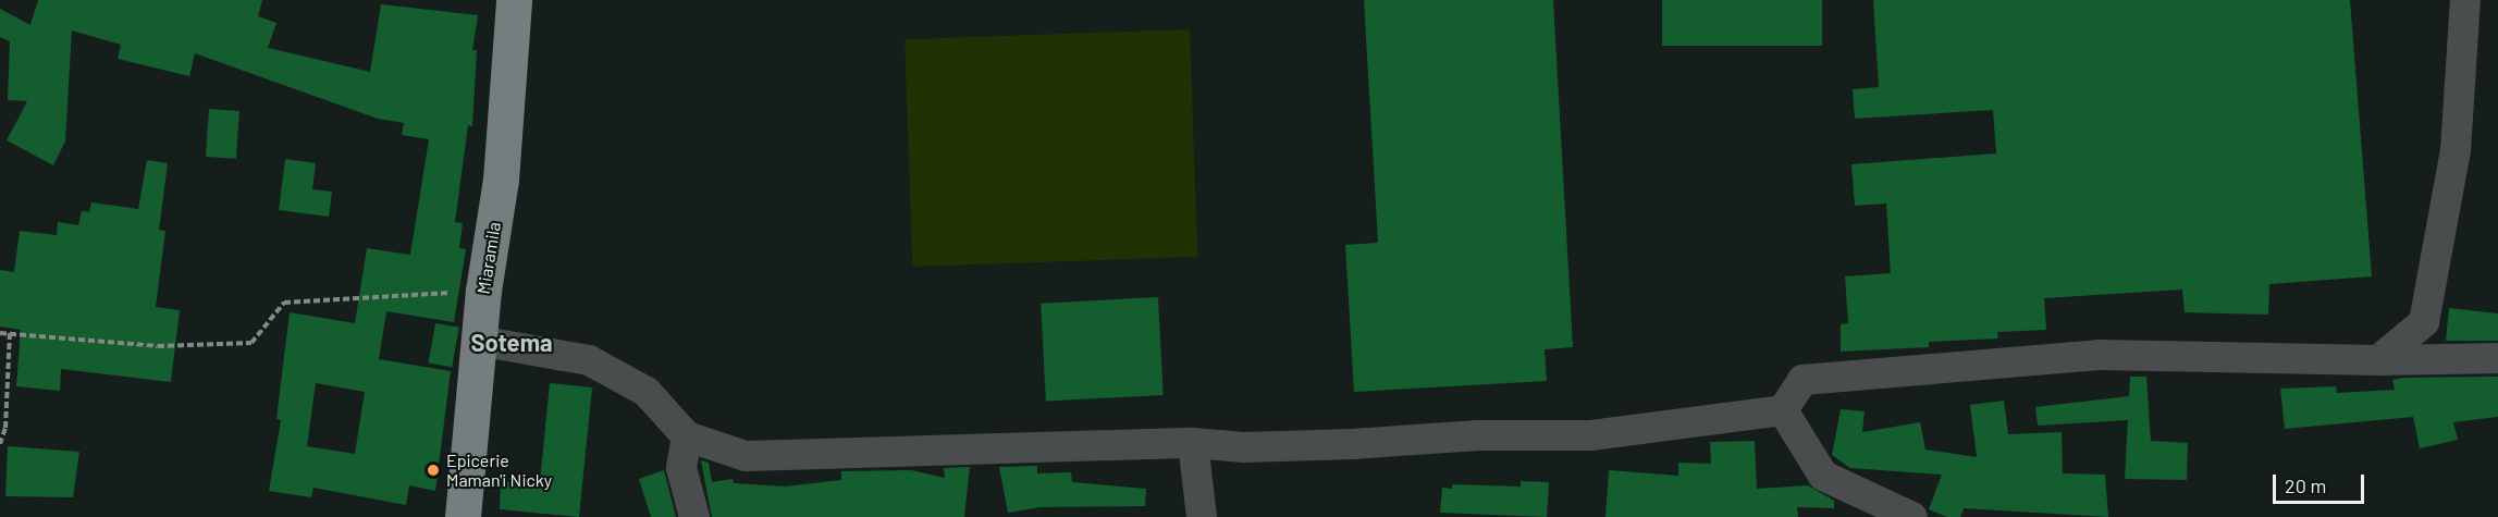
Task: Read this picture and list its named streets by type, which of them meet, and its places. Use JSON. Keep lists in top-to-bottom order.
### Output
{
  "streets": {
    "main road": ["Miaramila"]
  },
  "districts": ["Sotema"],
  "places": ["Epicerie Maman'i Nicky"],
  "scale_bar": "20 m"
}
